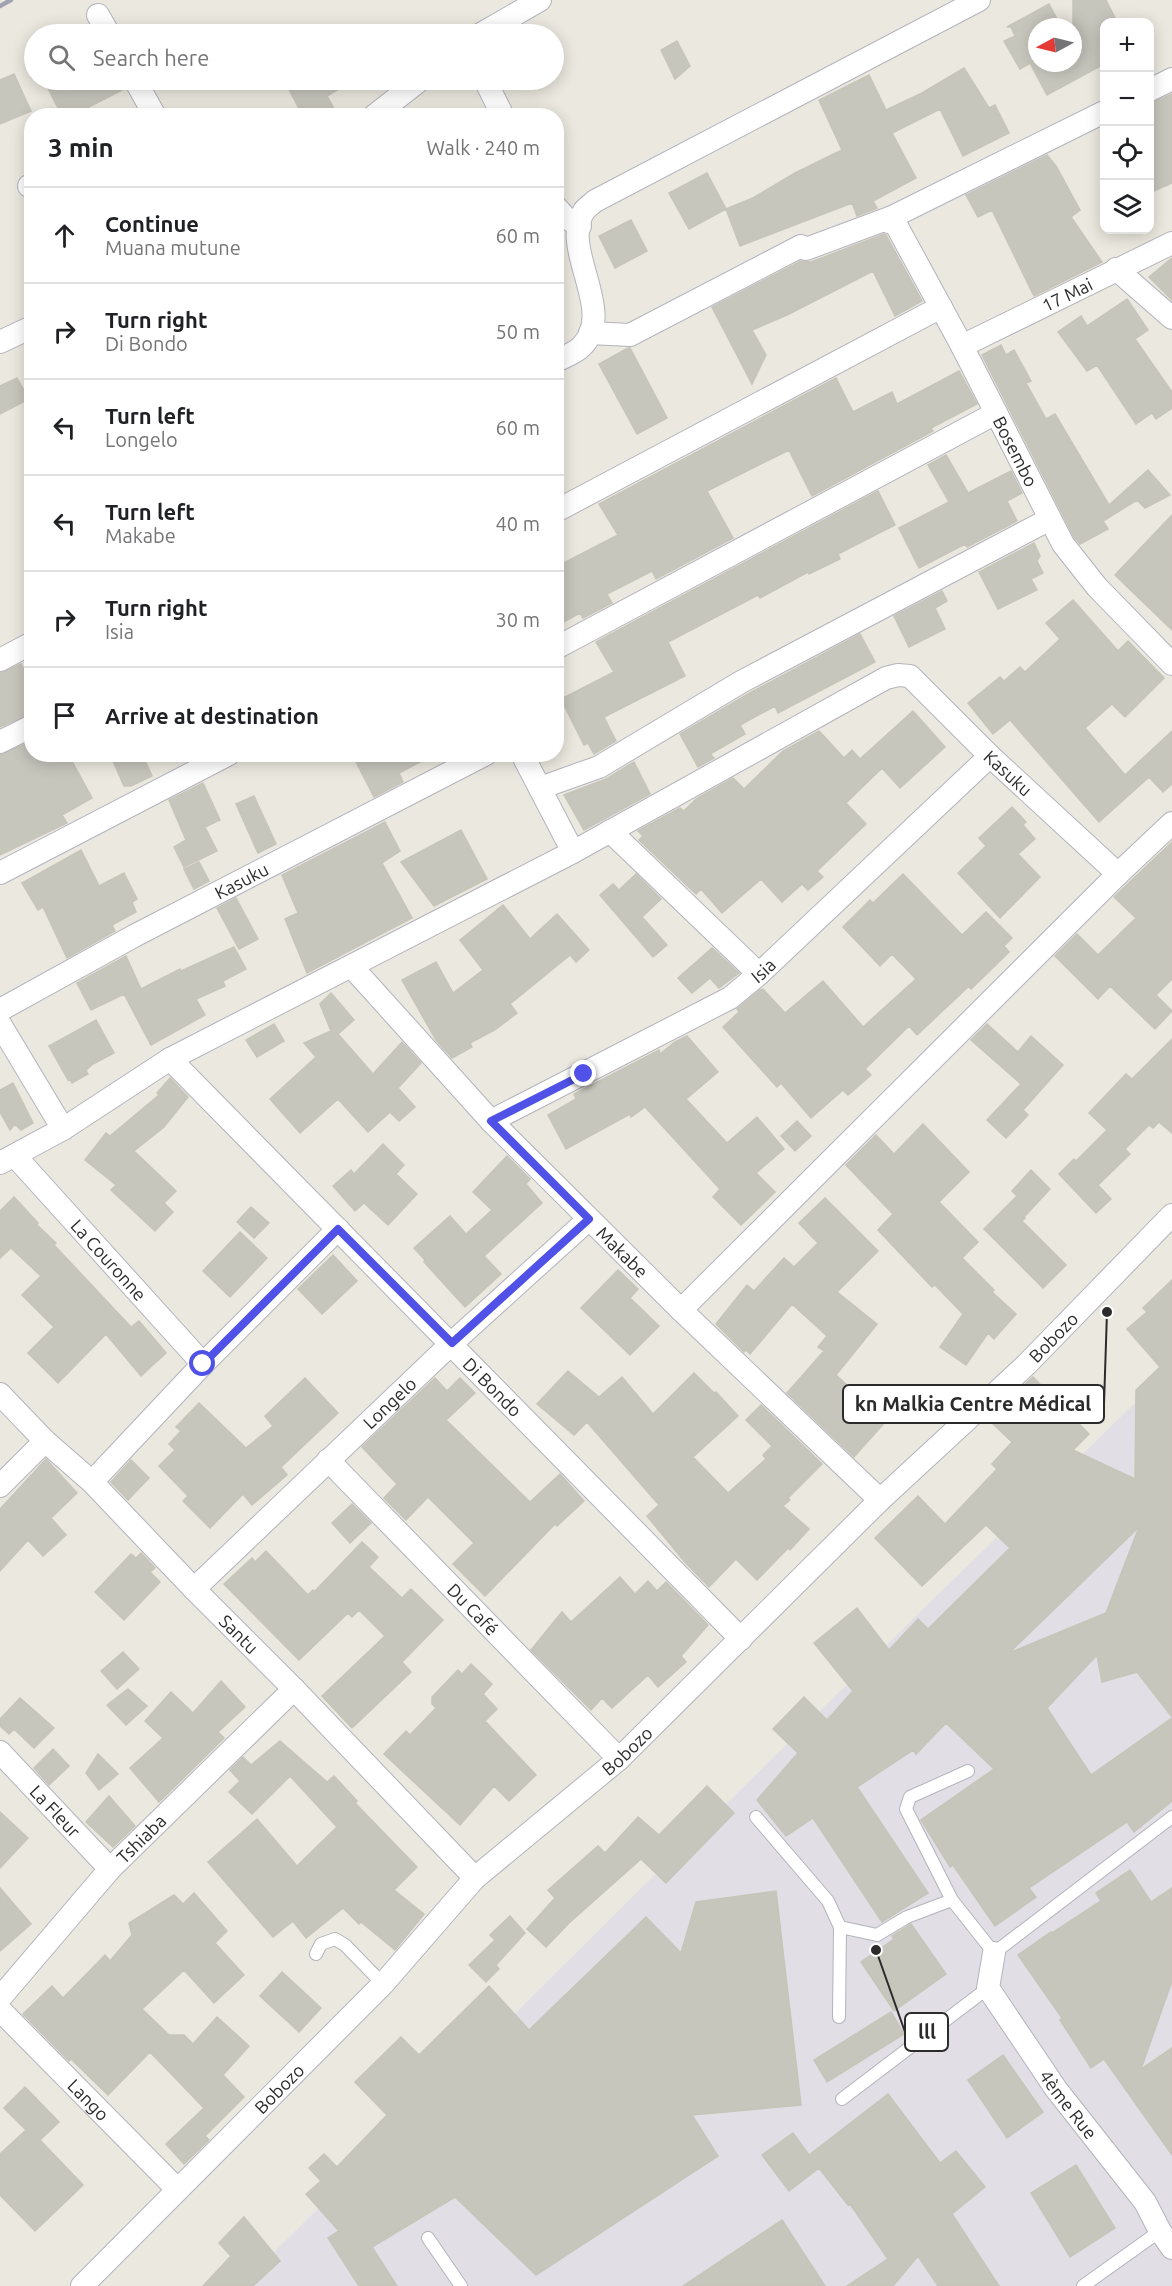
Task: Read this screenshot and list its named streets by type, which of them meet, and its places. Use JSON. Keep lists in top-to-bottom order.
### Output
{
  "streets": {
    "street": [
      "17 Mai",
      "Bosembo",
      "Kasuku",
      "Isia",
      "Makabe",
      "La Couronne",
      "Bobozo",
      "Di Bondo",
      "Longelo",
      "Du Café",
      "Santu",
      "La Fleur",
      "Tshiaba",
      "Lango",
      "4ème Rue"
    ]
  },
  "crossings": [
    ["17 Mai", "Bosembo"],
    ["Kasuku", "Isia"],
    ["Isia", "Makabe"],
    ["Makabe", "Bobozo"],
    ["Makabe", "Longelo"],
    ["Bobozo", "Di Bondo"],
    ["Bobozo", "Du Café"],
    ["Bobozo", "Santu"],
    ["Bobozo", "Lango"],
    ["Di Bondo", "Longelo"],
    ["Longelo", "Du Café"],
    ["Longelo", "Santu"],
    ["Santu", "Tshiaba"],
    ["La Fleur", "Tshiaba"]
  ],
  "places": ["kn Malkia Centre Médical", "lll"],
  "north": "left",
  "page": {
    "map_buttons": ["+", "−"],
    "search": "Search here",
    "heading": ["3 min", "Walk · 240 m"],
    "list": [
      ["Continue", "Muana mutune", "60 m"],
      ["Turn right", "Di Bondo", "50 m"],
      ["Turn left", "Longelo", "60 m"],
      ["Turn left", "Makabe", "40 m"],
      ["Turn right", "Isia", "30 m"],
      "Arrive at destination"
    ]
  }
}
